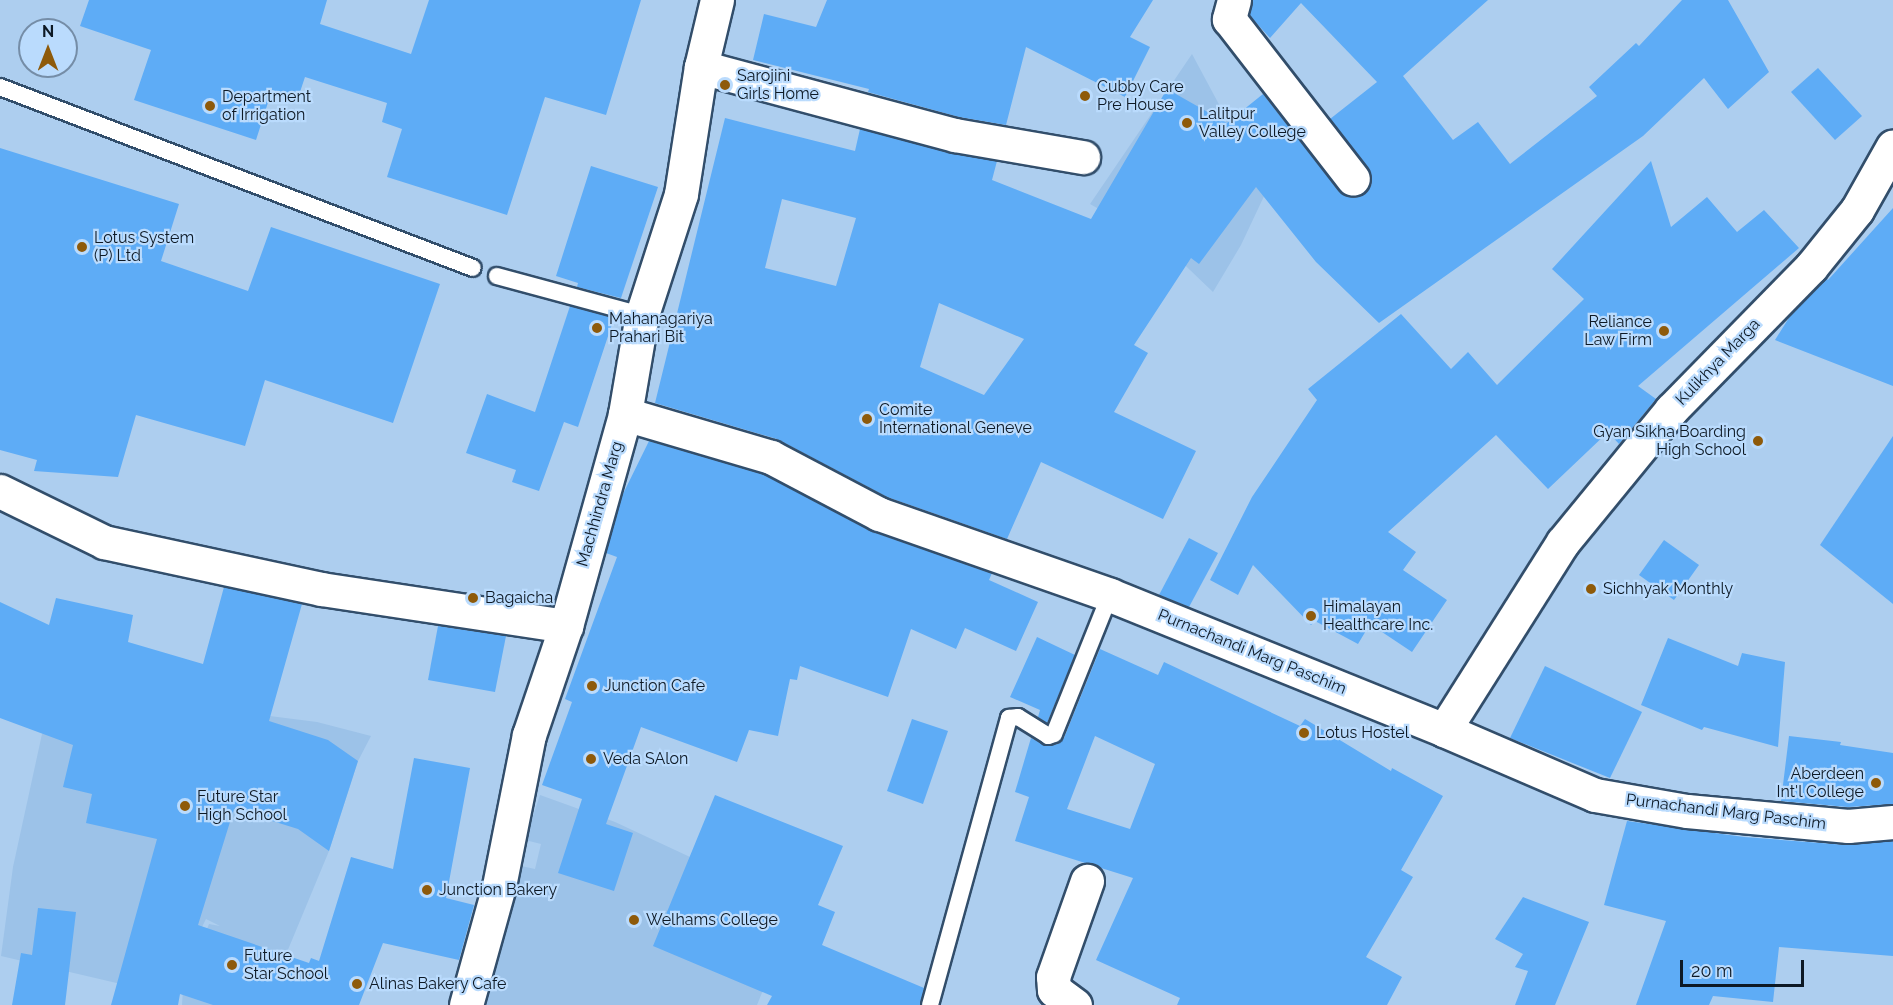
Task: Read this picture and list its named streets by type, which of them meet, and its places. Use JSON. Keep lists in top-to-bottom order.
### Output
{
  "streets": {
    "street": ["Kulikhya Marga", "Machhindra Marg", "Purnachandi Marg Paschim"]
  },
  "crossings": [
    ["Kulikhya Marga", "Purnachandi Marg Paschim"],
    ["Machhindra Marg", "Purnachandi Marg Paschim"]
  ],
  "places": [
    "Sarojini Girls Home",
    "Cubby Care Pre House",
    "Department of Irrigation",
    "Lalitpur Valley College",
    "Lotus System (P) Ltd",
    "Mahanagariya Prahari Bit",
    "Reliance Law Firm",
    "Comite International Geneve",
    "Gyan Sikha Boarding High School",
    "Sichhyak Monthly",
    "Bagaicha",
    "Himalayan Healthcare Inc.",
    "Junction Cafe",
    "Lotus Hostel",
    "Veda SAlon",
    "Aberdeen Int'l College",
    "Future Star High School",
    "Junction Bakery",
    "Welhams College",
    "Future Star School",
    "Alinas Bakery Cafe"
  ],
  "scale_bar": "20 m",
  "north": "top"
}
